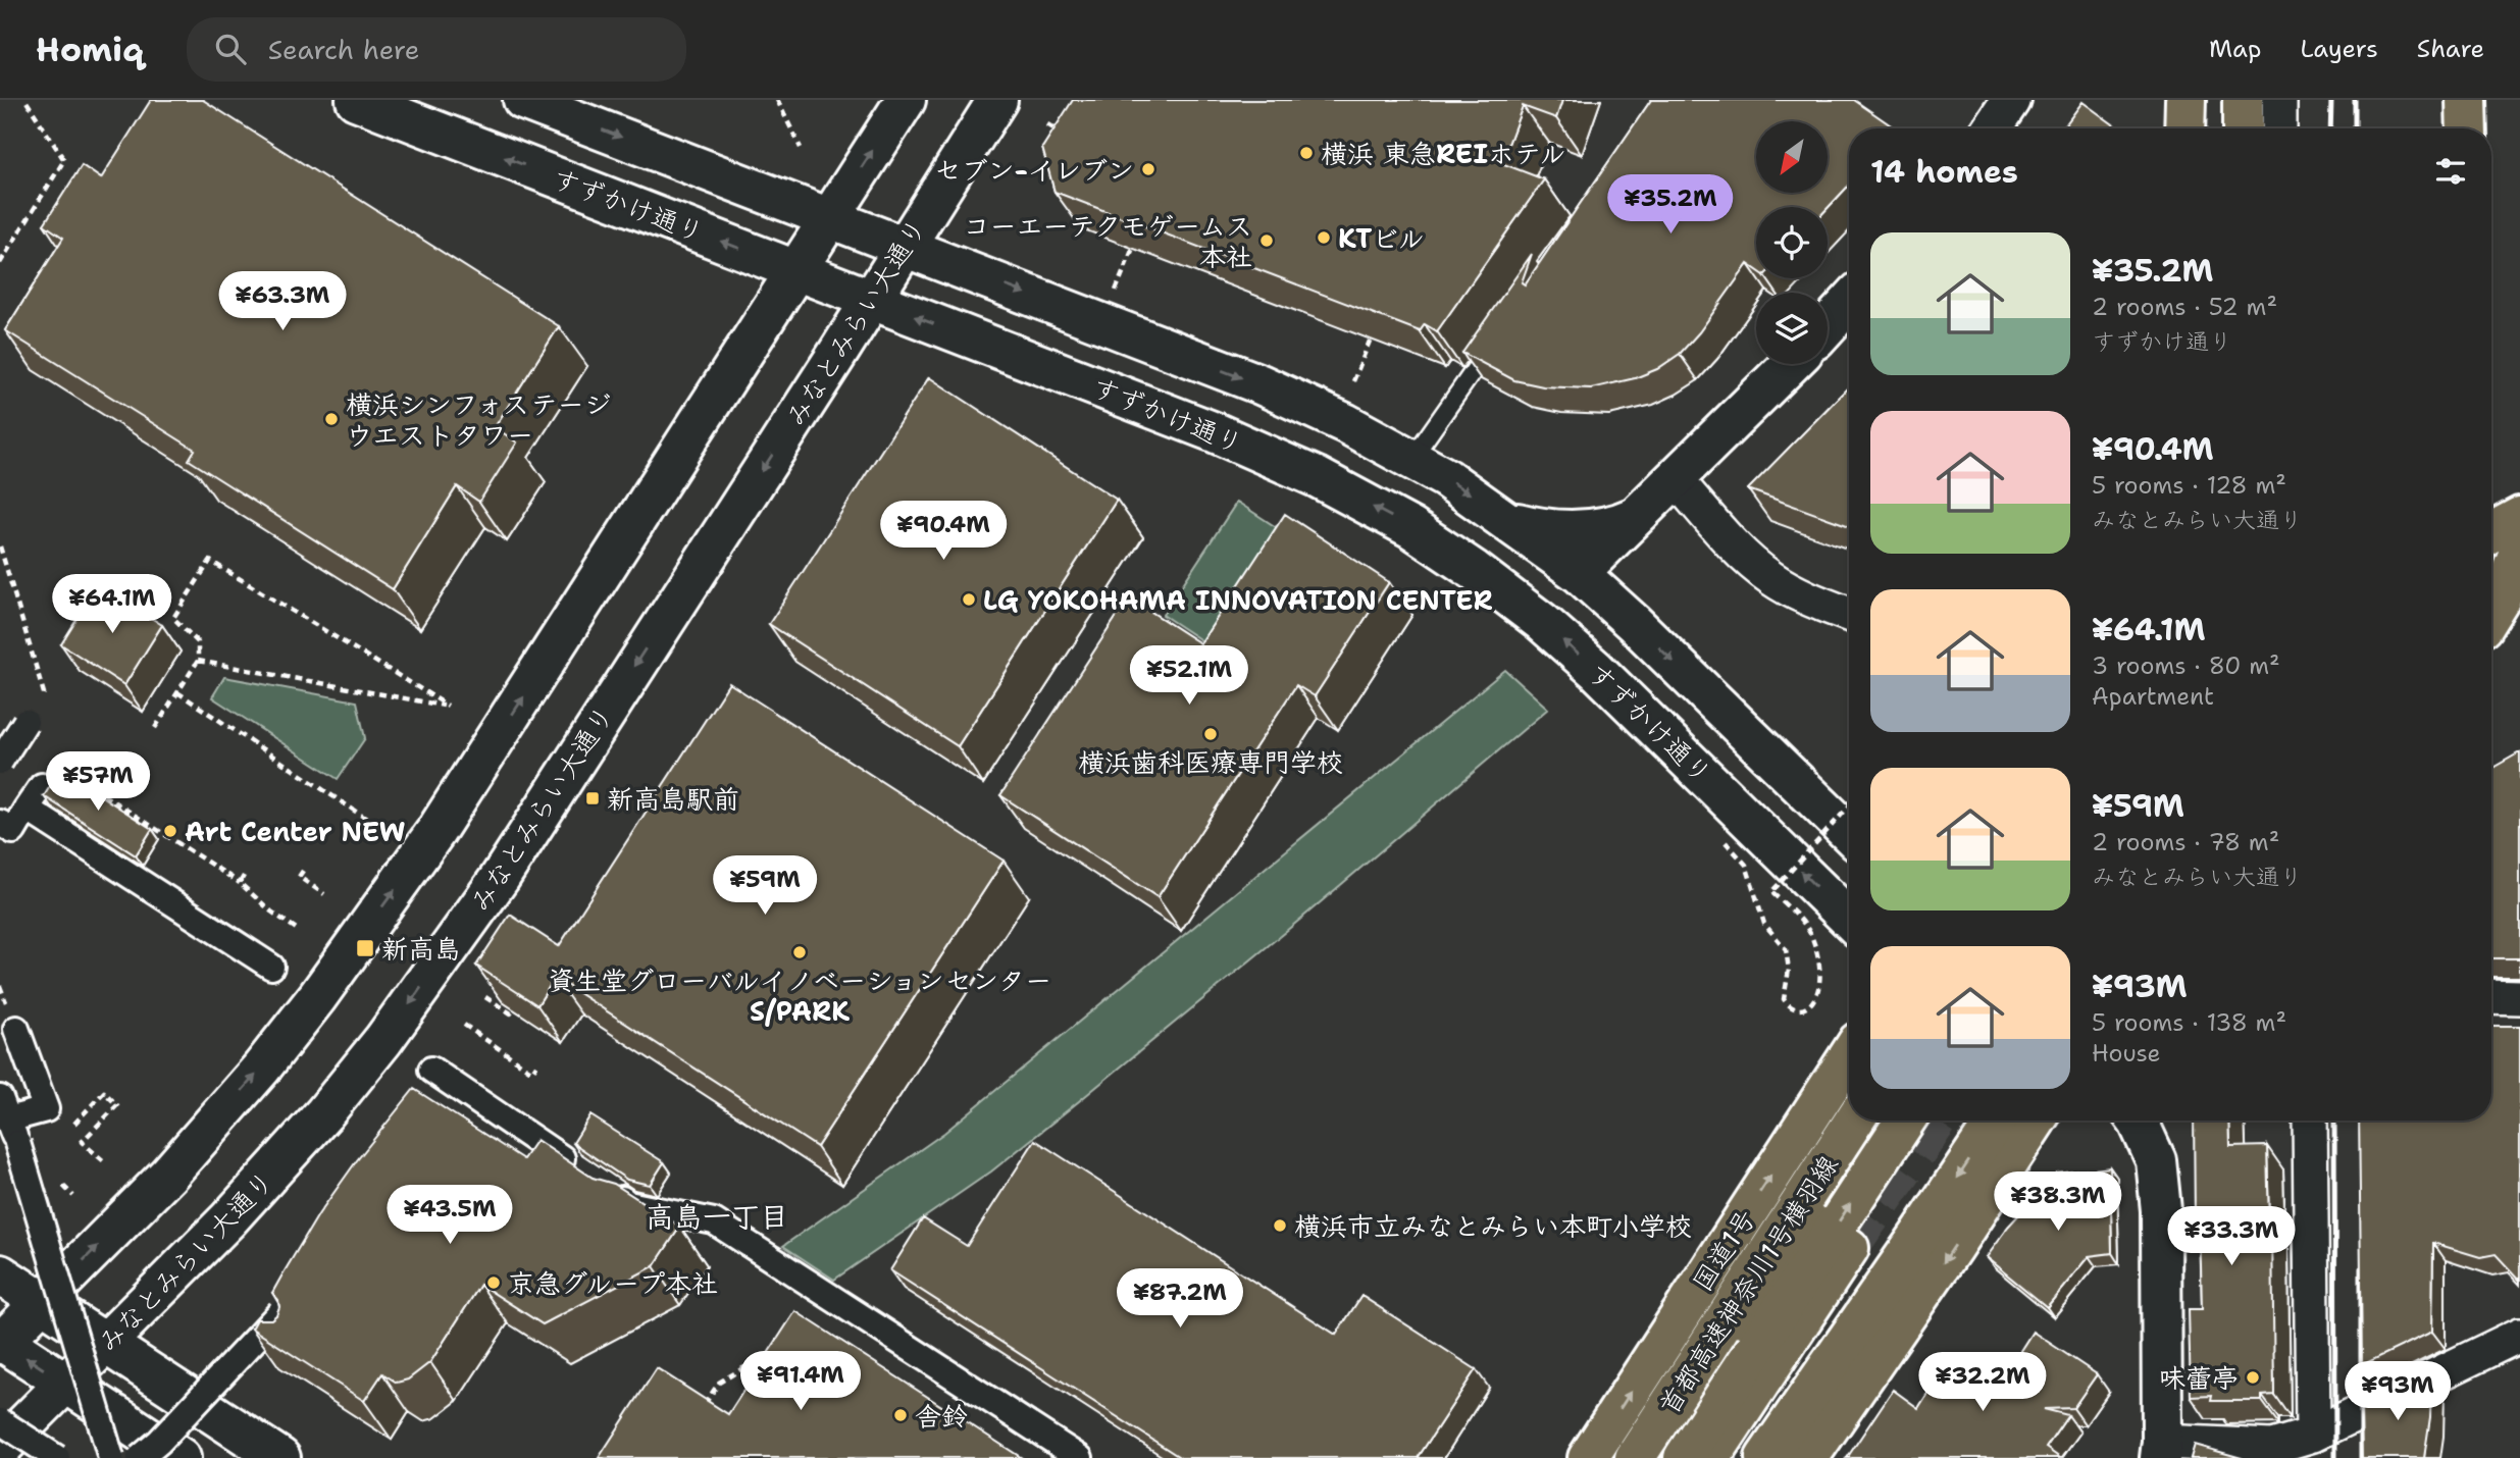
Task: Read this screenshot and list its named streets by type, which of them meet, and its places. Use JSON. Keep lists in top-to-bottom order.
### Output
{
  "streets": {
    "highway": ["国道1号", "首都高速神奈川1号横羽線"],
    "street": ["すずかけ通り", "みなとみらい大通り"]
  },
  "crossings": [
    ["すずかけ通り", "みなとみらい大通り"]
  ],
  "districts": ["高島一丁目"],
  "places": {
    "other": [
      "横浜 東急REIホテル",
      "セブン-イレブン",
      "KTビル",
      "コーエーテクモゲームス 本社",
      "横浜シンフォステージ ウエストタワー",
      "LG YOKOHAMA INNOVATION CENTER",
      "横浜歯科医療専門学校",
      "Art Center NEW",
      "資生堂グローバルイノベーションセンター S/PARK",
      "横浜市立みなとみらい本町小学校",
      "京急グループ本社",
      "味蕾亭",
      "舎鈴"
    ],
    "transit": ["新高島駅前", "新高島"]
  },
  "north": "bottom left",
  "page": {
    "header": "Homiq",
    "search": "Search here",
    "nav": ["Map", "Layers", "Share"],
    "heading": "14 homes",
    "price": [
      "¥35.2M",
      "¥63.3M",
      "¥90.4M",
      "¥64.1M",
      "¥52.1M",
      "¥57M",
      "¥59M",
      "¥38.3M",
      "¥43.5M",
      "¥33.3M",
      "¥87.2M",
      "¥91.4M",
      "¥32.2M",
      "¥93M"
    ],
    "list": [
      {
        "name": "¥35.2M",
        "note": "2 rooms · 52 m² · すずかけ通り"
      },
      {
        "name": "¥90.4M",
        "note": "5 rooms · 128 m² · みなとみらい大通り"
      },
      {
        "name": "¥64.1M",
        "note": "3 rooms · 80 m² · Apartment"
      },
      {
        "name": "¥59M",
        "note": "2 rooms · 78 m² · みなとみらい大通り"
      },
      {
        "name": "¥93M",
        "note": "5 rooms · 138 m² · House"
      }
    ]
  }
}
